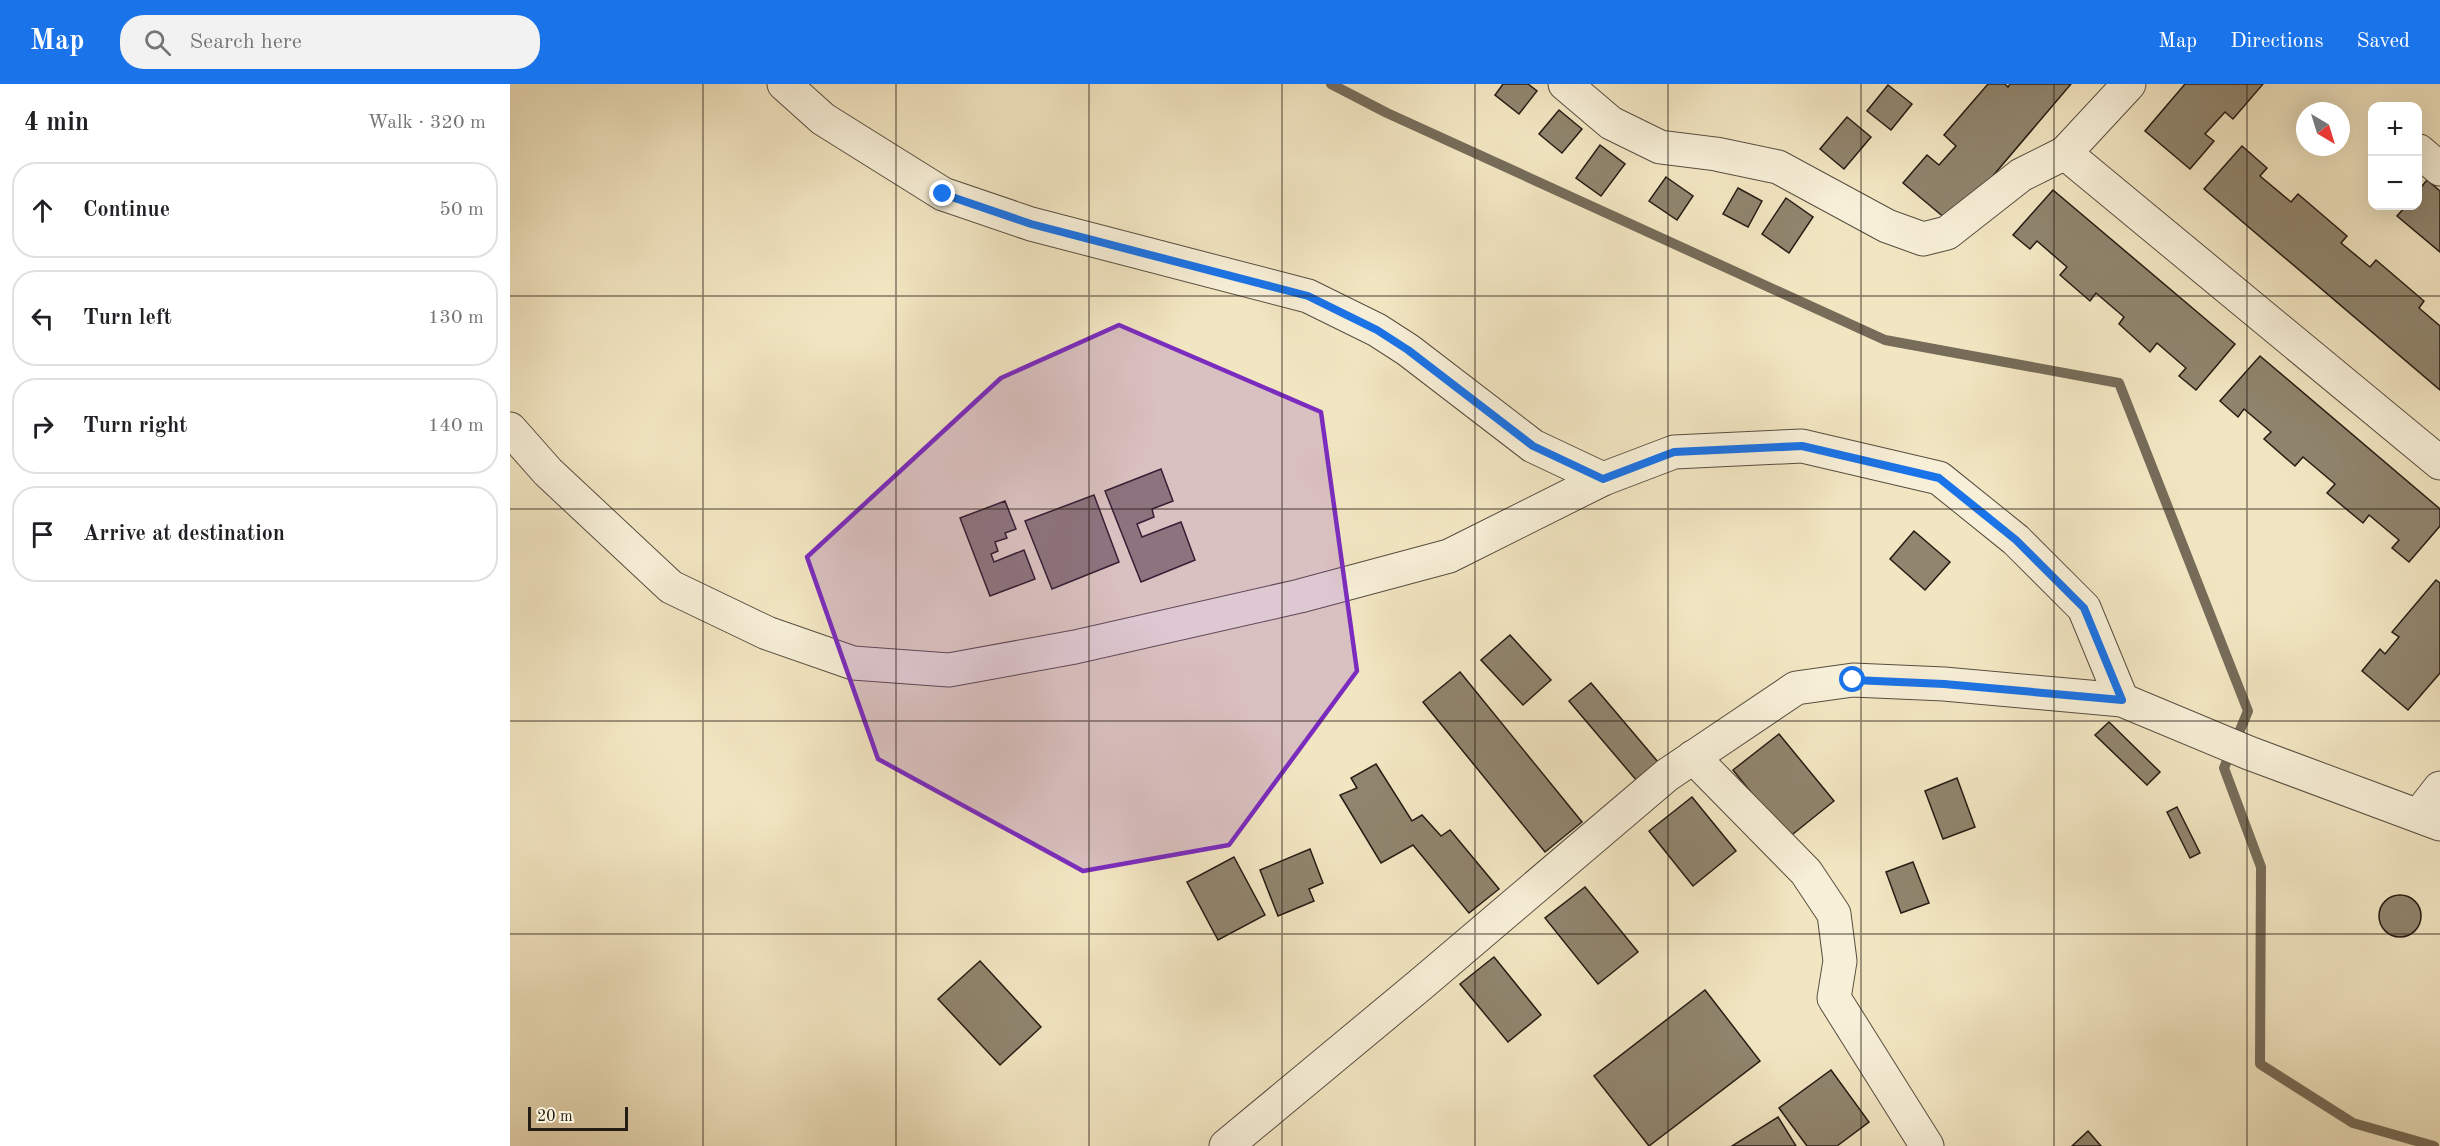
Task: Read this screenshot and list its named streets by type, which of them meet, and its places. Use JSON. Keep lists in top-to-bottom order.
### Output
{
  "scale_bar": "20 m",
  "north": "bottom right",
  "page": {
    "header": "Map",
    "search": "Search here",
    "nav": ["Map", "Directions", "Saved"],
    "heading": ["4 min", "Walk · 320 m"],
    "map_buttons": ["+", "−"],
    "list": [
      ["Continue", "50 m"],
      ["Turn left", "130 m"],
      ["Turn right", "140 m"],
      "Arrive at destination"
    ],
    "scale": "20 m"
  }
}
